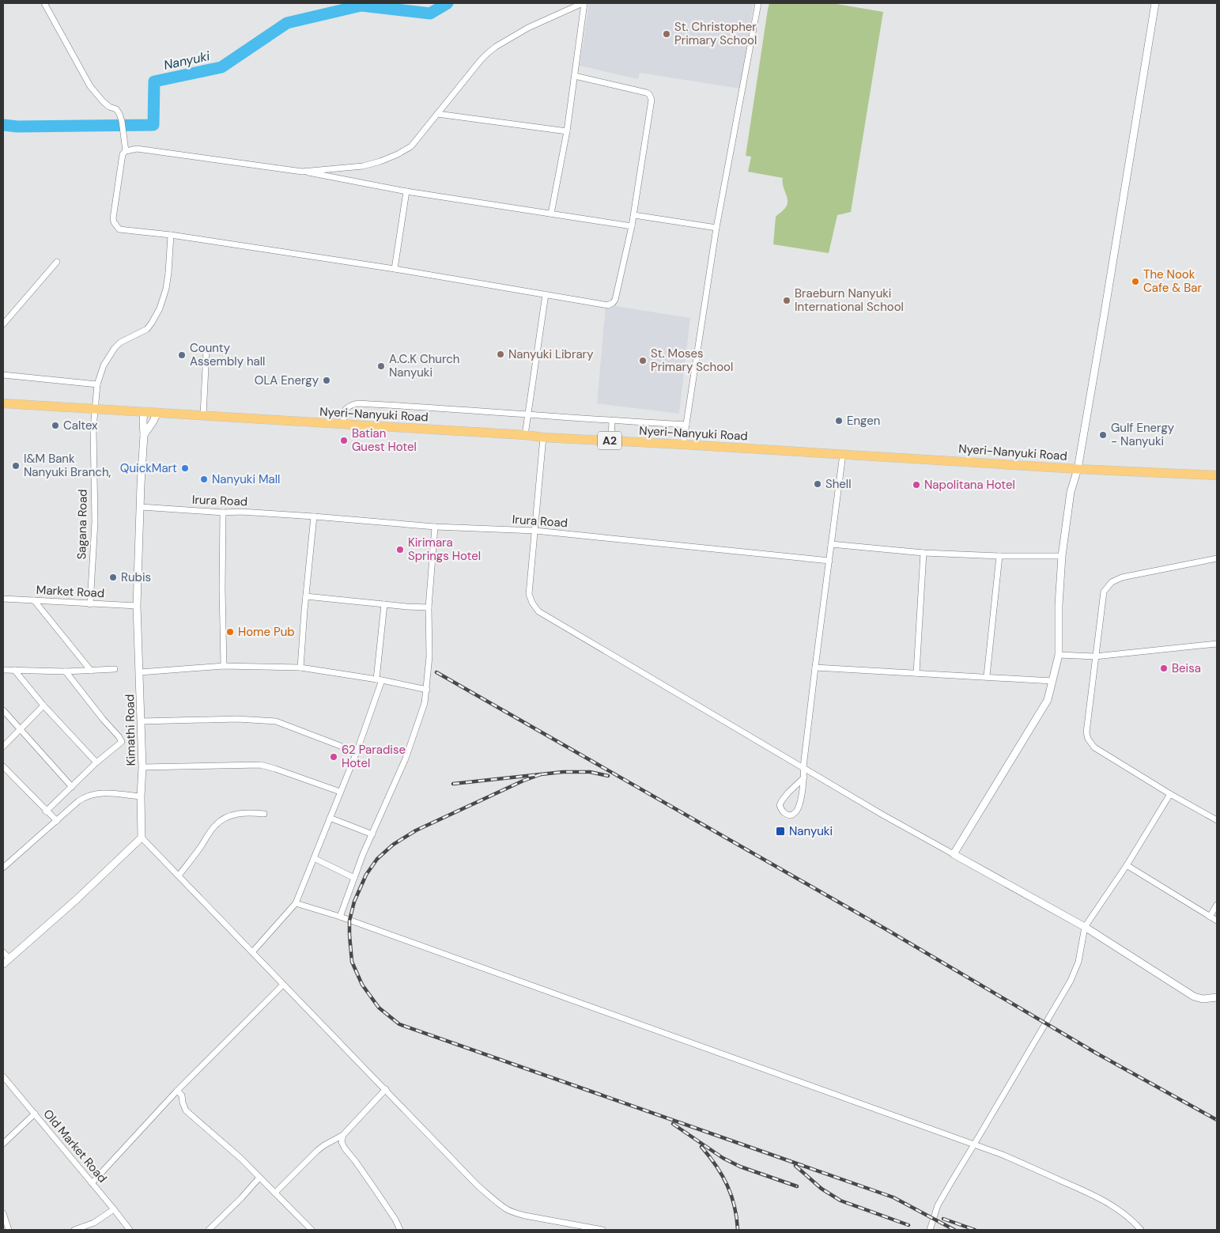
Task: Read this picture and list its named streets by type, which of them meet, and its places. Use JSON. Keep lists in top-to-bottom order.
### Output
{
  "streets": {
    "highway": ["Nyeri-Nanyuki Road", "A2"],
    "street": [
      "Irura Road",
      "Sagana Road",
      "Market Road",
      "Kimathi Road",
      "Old Market Road"
    ]
  },
  "crossings": [
    ["Nyeri-Nanyuki Road", "Sagana Road"],
    ["Nyeri-Nanyuki Road", "Kimathi Road"],
    ["Irura Road", "Kimathi Road"],
    ["Sagana Road", "Market Road"],
    ["Market Road", "Kimathi Road"]
  ],
  "water": ["Nanyuki"],
  "places": {
    "other": [
      "St. Christopher Primary School",
      "The Nook Cafe & Bar",
      "Braeburn Nanyuki International School",
      "Nanyuki Library",
      "County Assembly hall",
      "St. Moses Primary School",
      "A.C.K Church Nanyuki",
      "OLA Energy",
      "Engen",
      "Caltex",
      "Gulf Energy - Nanyuki",
      "Batian Guest Hotel",
      "I&M Bank Nanyuki Branch,",
      "QuickMart",
      "Nanyuki Mall",
      "Shell",
      "Napolitana Hotel",
      "Kirimara Springs Hotel",
      "Rubis",
      "Home Pub",
      "Beisa",
      "62 Paradise Hotel"
    ],
    "transit": ["Nanyuki"]
  }
}
